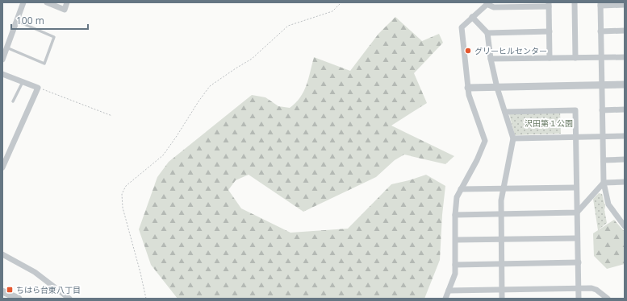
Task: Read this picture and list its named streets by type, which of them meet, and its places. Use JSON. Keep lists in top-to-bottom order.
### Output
{
  "parks": ["沢田第１公園"],
  "places": {
    "other": ["グリーヒルセンター"],
    "transit": ["ちはら台東八丁目"]
  },
  "scale_bar": "100 m"
}
